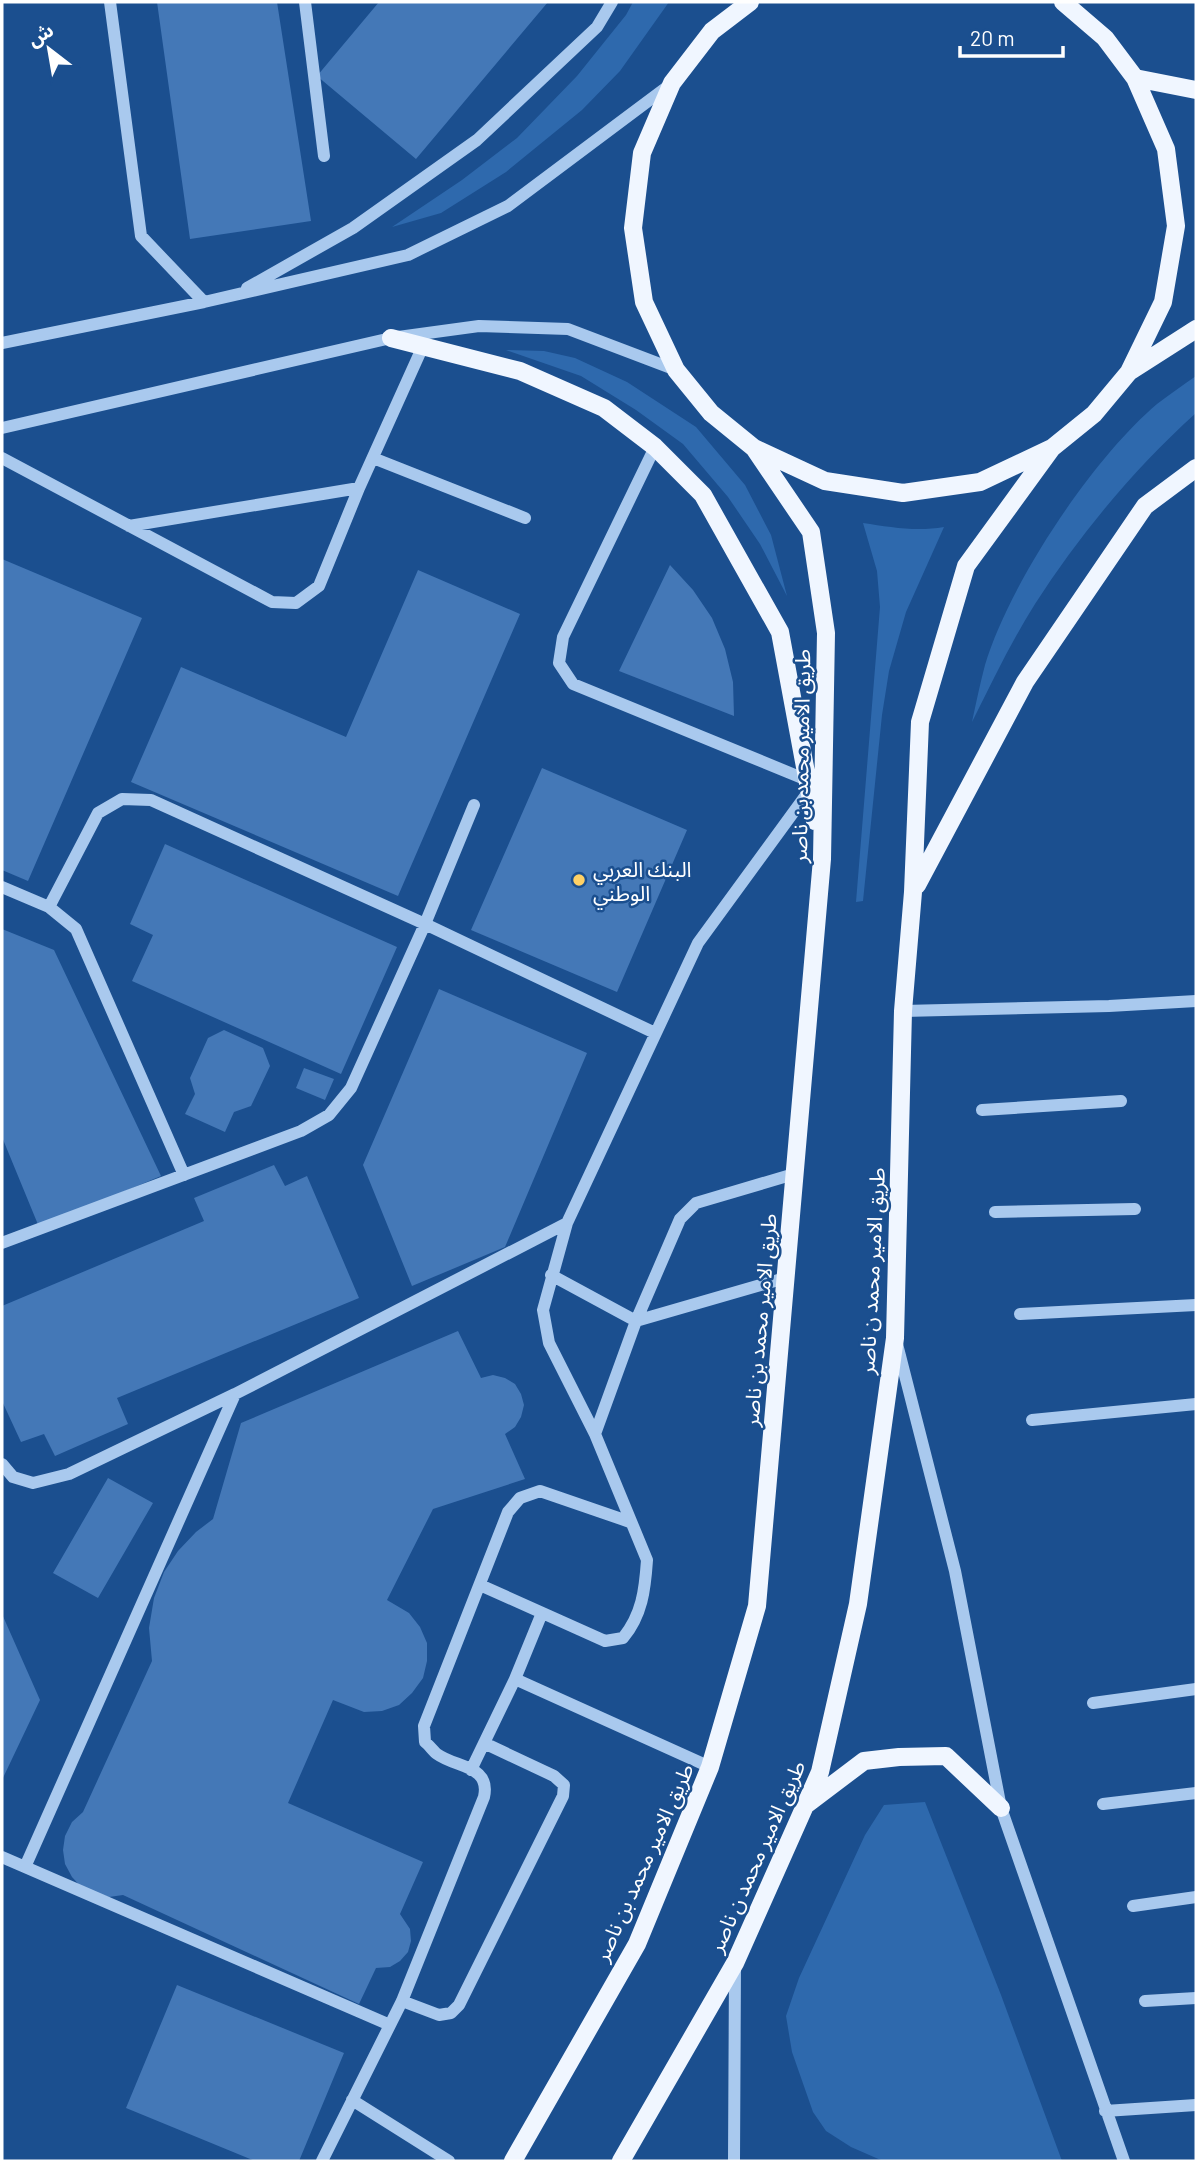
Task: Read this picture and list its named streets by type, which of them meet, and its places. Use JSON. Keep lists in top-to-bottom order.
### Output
{
  "streets": {
    "main road": ["طريق الامير محمد بن ناصر", "طريق الامير محمد ن ناصر"]
  },
  "places": ["البنك العربي الوطني"],
  "scale_bar": "20 m",
  "north": "top left"
}
